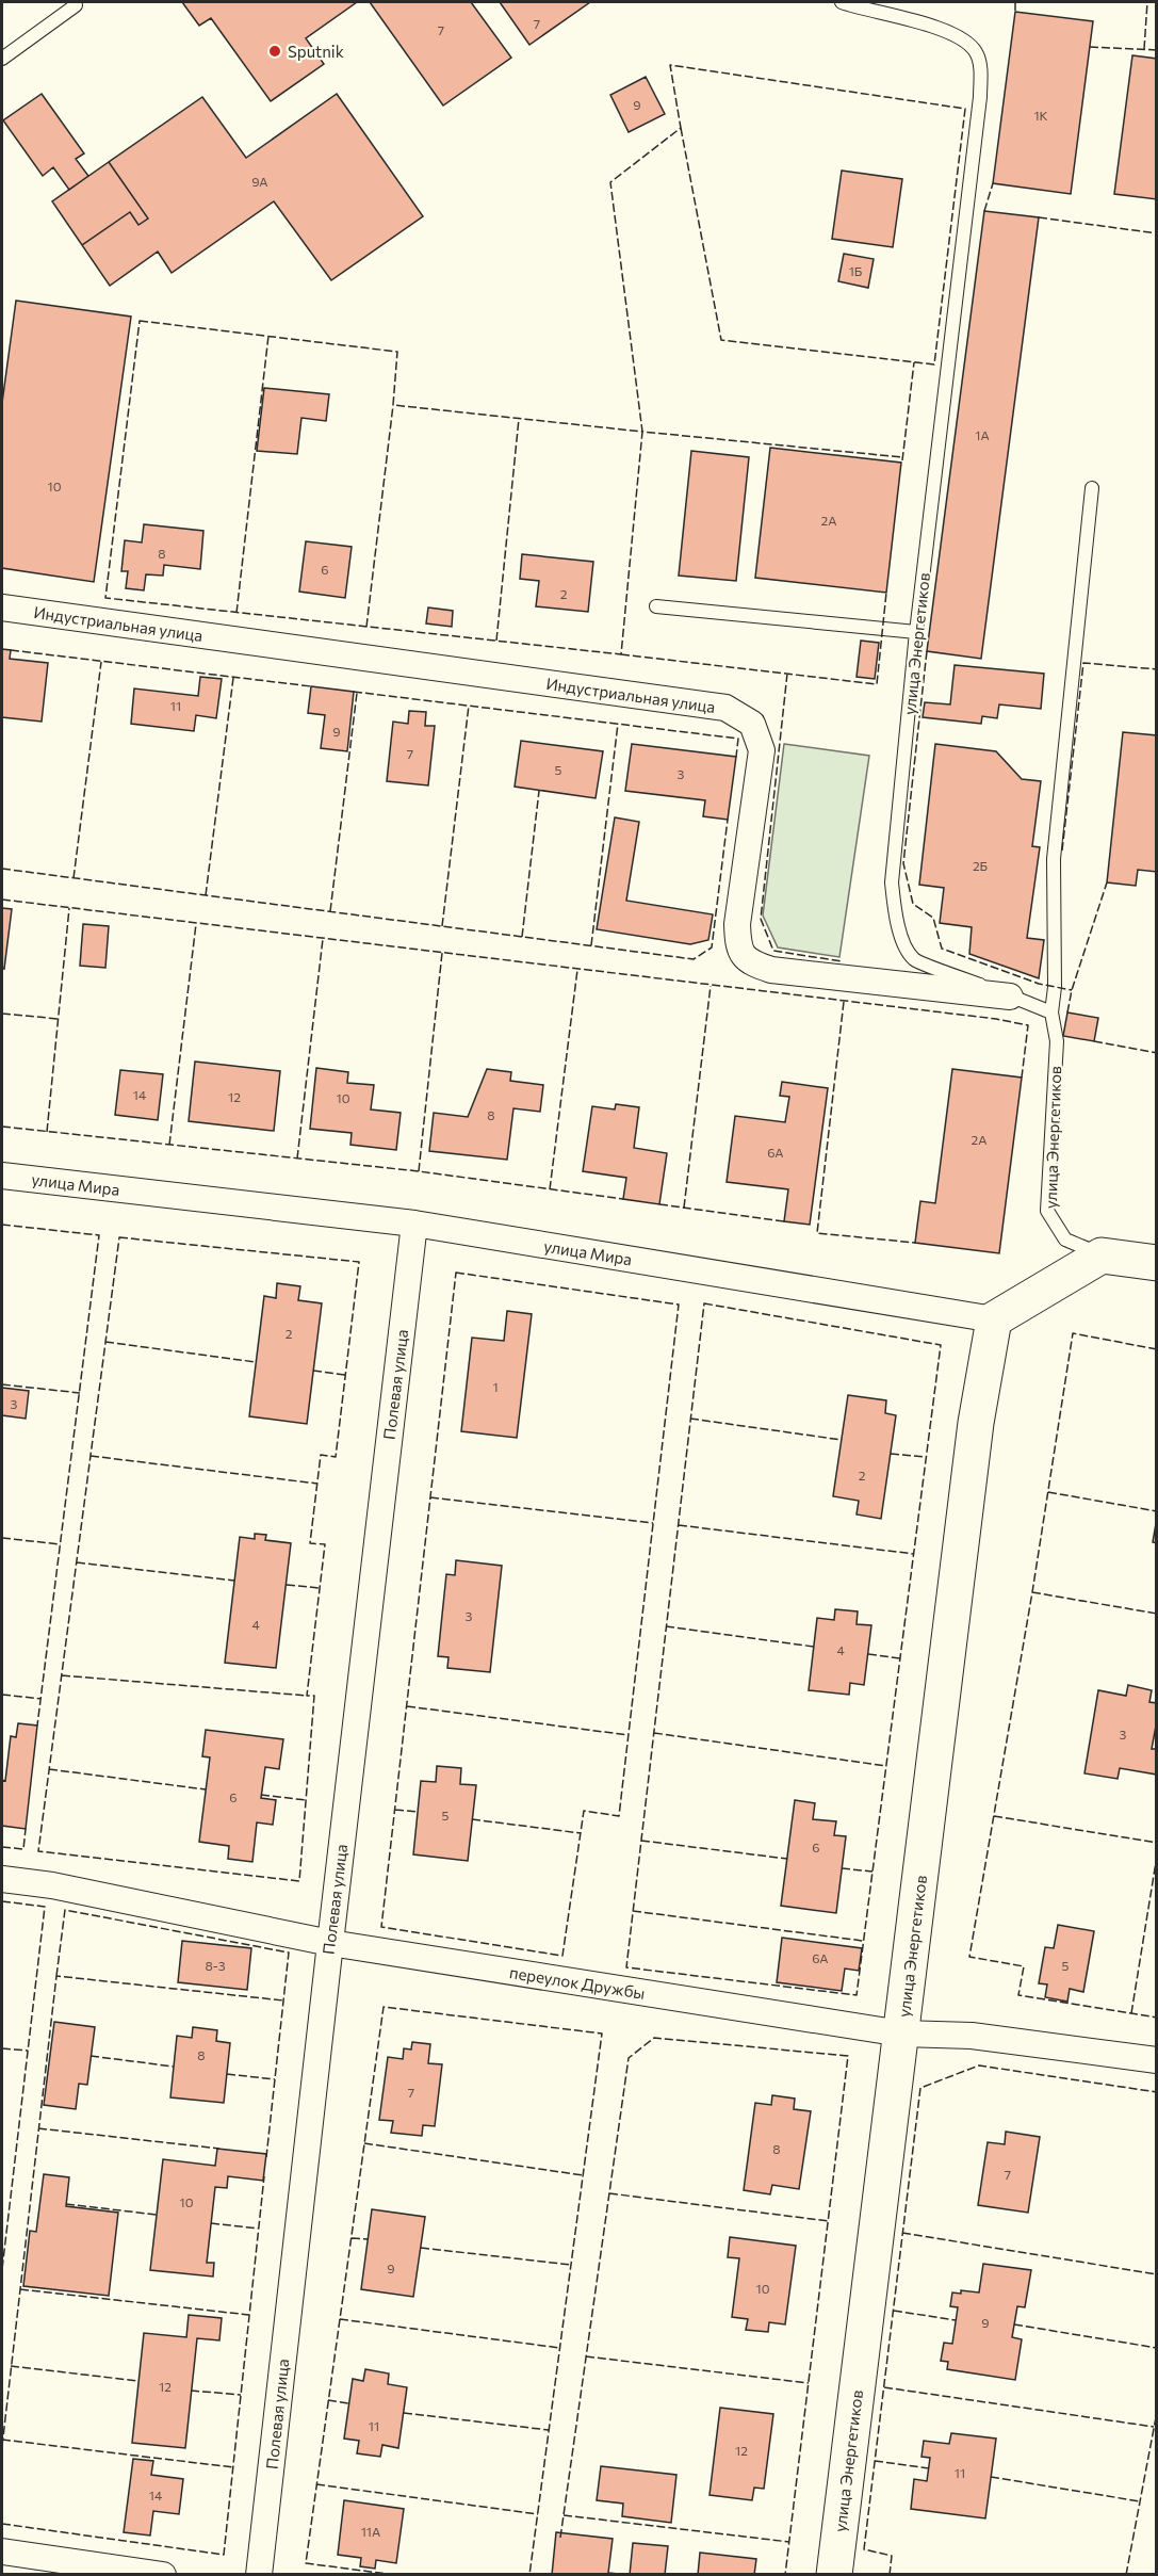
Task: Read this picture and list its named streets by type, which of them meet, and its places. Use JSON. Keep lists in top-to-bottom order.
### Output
{
  "streets": {
    "street": [
      "Индустриальная улица",
      "улица Энергетиков",
      "улица Мира",
      "Полевая улица",
      "переулок Дружбы"
    ]
  },
  "crossings": [
    ["Индустриальная улица", "улица Энергетиков"],
    ["улица Энергетиков", "улица Мира"],
    ["улица Энергетиков", "переулок Дружбы"],
    ["улица Мира", "Полевая улица"],
    ["Полевая улица", "переулок Дружбы"]
  ],
  "places": ["Sputnik"],
  "house_numbers": [
    "7",
    "7",
    "9",
    "1К",
    "9А",
    "1Б",
    "1А",
    "10",
    "2А",
    "8",
    "6",
    "2",
    "11",
    "9",
    "7",
    "5",
    "3",
    "2Б",
    "14",
    "12",
    "10",
    "8",
    "2А",
    "6А",
    "2",
    "1",
    "3",
    "2",
    "3",
    "4",
    "4",
    "3",
    "6",
    "5",
    "6",
    "6А",
    "8-3",
    "5",
    "8",
    "7",
    "8",
    "7",
    "10",
    "9",
    "10",
    "9",
    "12",
    "11",
    "12",
    "11",
    "14",
    "11А"
  ]
}
